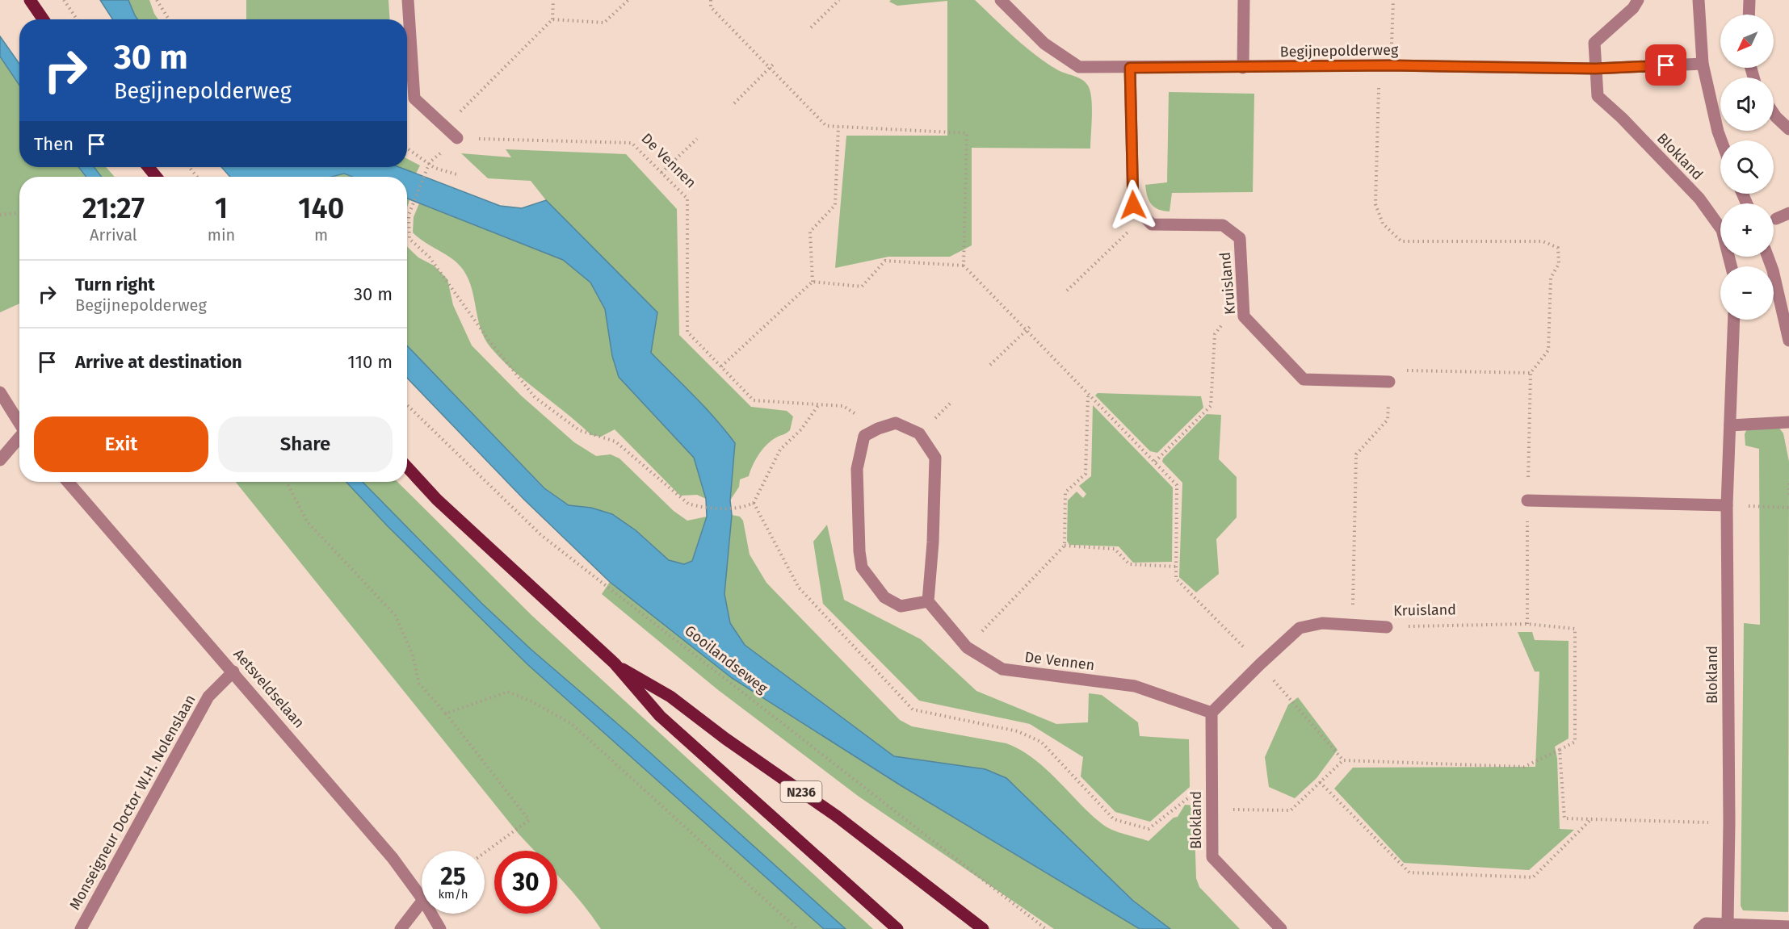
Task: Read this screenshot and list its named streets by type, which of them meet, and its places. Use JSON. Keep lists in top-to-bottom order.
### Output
{
  "streets": {
    "main road": ["N236"],
    "street": [
      "Begijnepolderweg",
      "Blokland",
      "De Vennen",
      "Kruisland",
      "Aetsveldselaan",
      "Monseigneur Doctor W.H. Nolenslaan"
    ],
    "path": ["Gooilandseweg"]
  },
  "crossings": [
    ["Begijnepolderweg", "Blokland"],
    ["Blokland", "De Vennen"],
    ["Blokland", "Kruisland"],
    ["De Vennen", "Kruisland"],
    ["Aetsveldselaan", "Monseigneur Doctor W.H. Nolenslaan"]
  ],
  "north": "bottom left",
  "page": {
    "map_buttons": ["+", "−"],
    "turn": ["30 m", "Begijnepolderweg"],
    "then": "Then",
    "eta": [
      "21:27",
      "Arrival",
      "1",
      "min",
      "140",
      "m"
    ],
    "list": [
      {
        "name": "Turn right",
        "note": "Begijnepolderweg",
        "value": "30 m"
      },
      {
        "name": "Arrive at destination",
        "value": "110 m"
      }
    ],
    "buttons": ["Exit", "Share"],
    "speed": "25 km/h",
    "limit": "30"
  }
}
